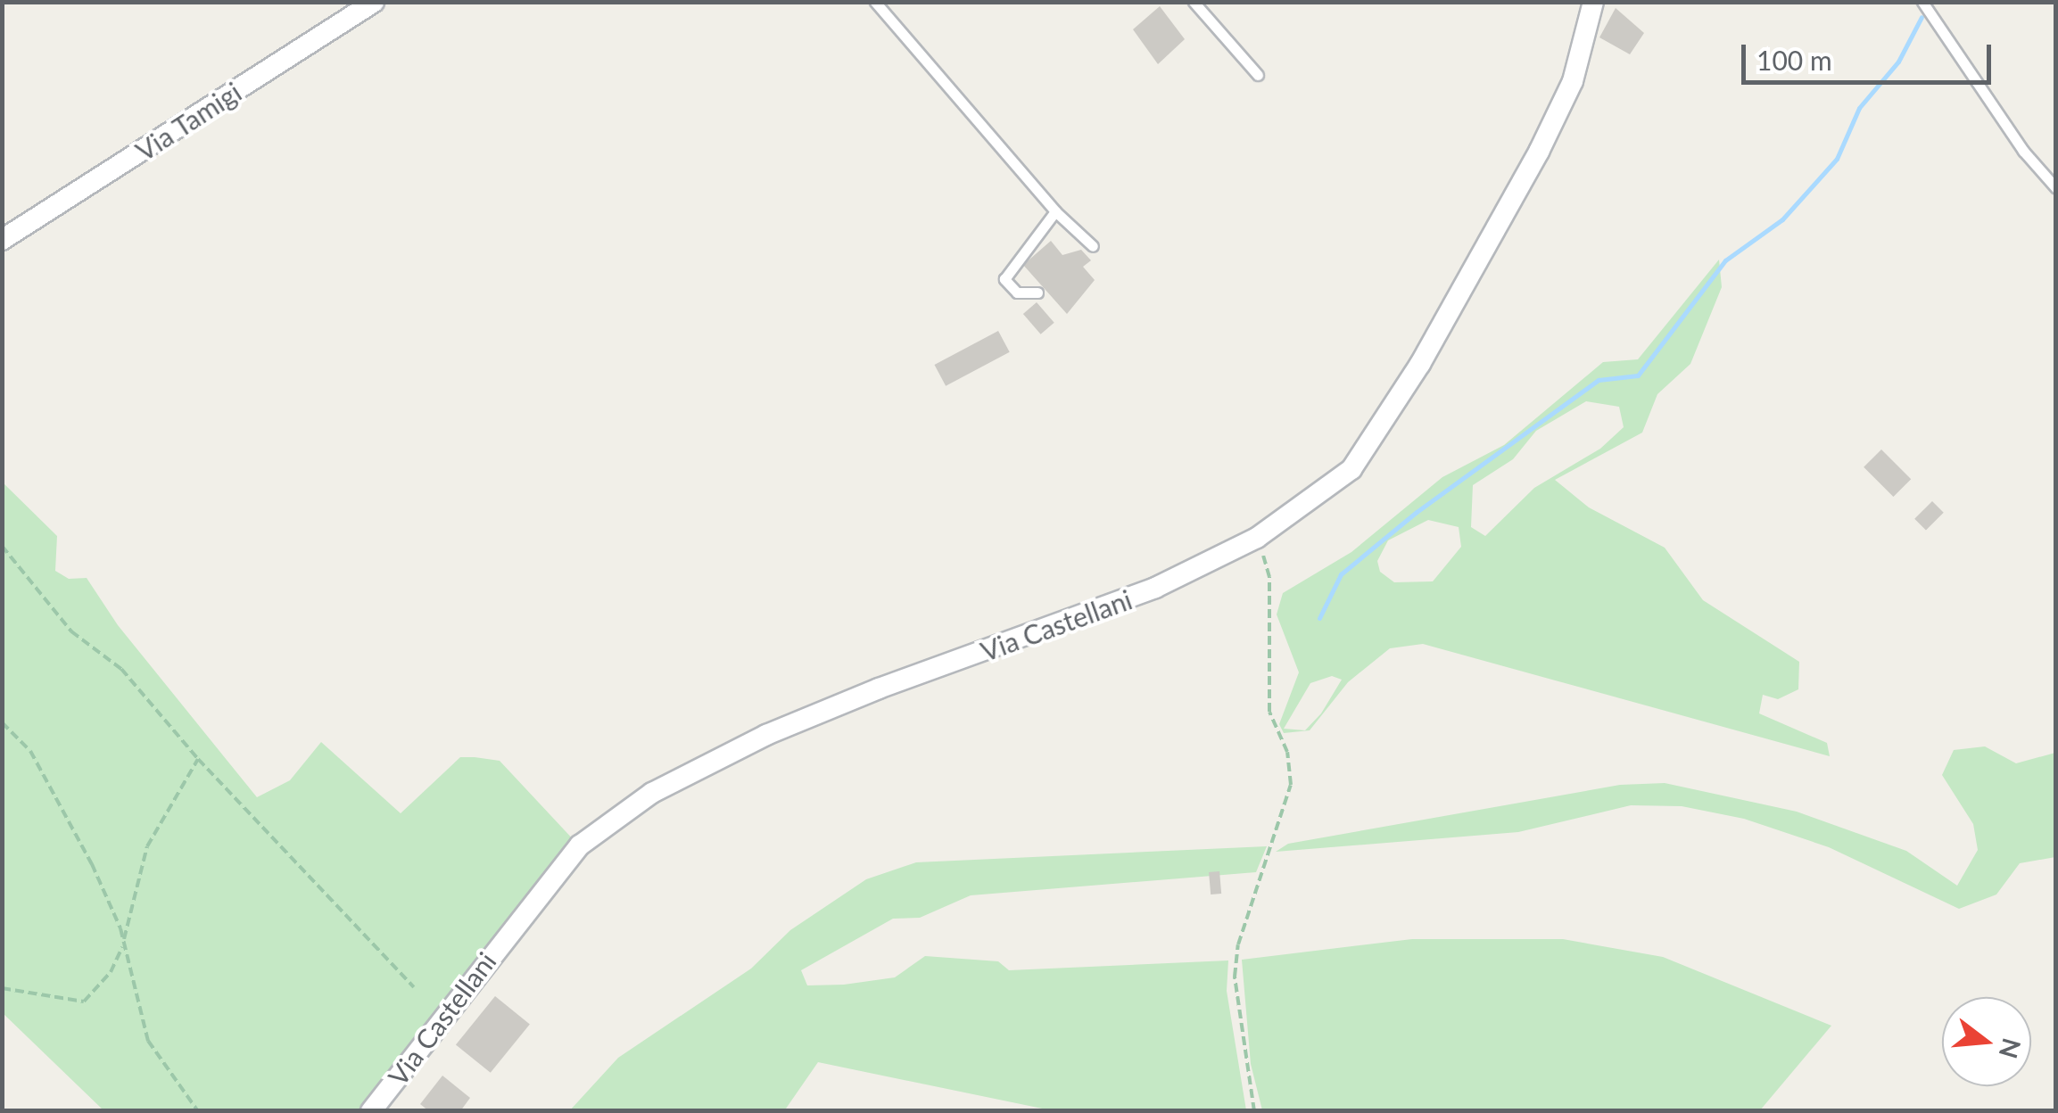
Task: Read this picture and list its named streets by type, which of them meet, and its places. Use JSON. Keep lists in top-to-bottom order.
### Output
{
  "streets": {
    "street": ["Via Tamigi", "Via Castellani"]
  },
  "scale_bar": "100 m",
  "north": "right"
}
